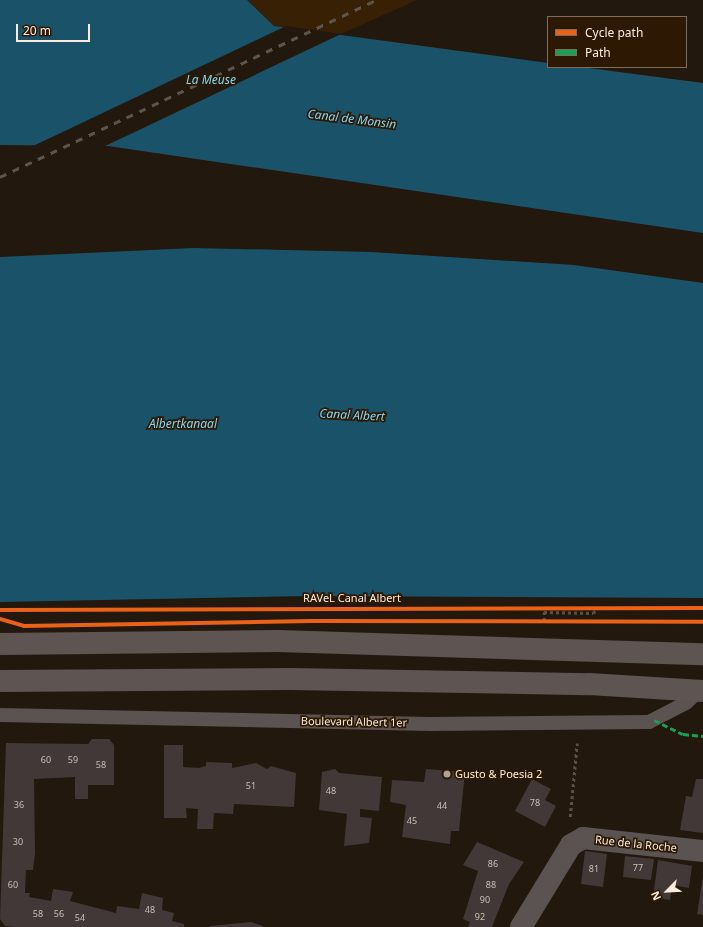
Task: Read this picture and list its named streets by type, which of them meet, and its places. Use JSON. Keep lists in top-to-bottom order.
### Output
{
  "streets": {
    "main road": ["Boulevard Albert 1er"],
    "street": ["Rue de la Roche"],
    "cycle path": ["RAVeL Canal Albert"]
  },
  "water": [
    "La Meuse",
    "Canal de Monsin",
    "Canal Albert",
    "Albertkanaal"
  ],
  "places": ["Gusto & Poesia 2"],
  "house_numbers": [
    "60",
    "59",
    "58",
    "51",
    "48",
    "78",
    "36",
    "44",
    "45",
    "30",
    "86",
    "77",
    "81",
    "60",
    "88",
    "90",
    "48",
    "58",
    "56",
    "92",
    "54"
  ],
  "legend": ["Cycle path", "Path"],
  "scale_bar": "20 m",
  "north": "bottom left"
}
